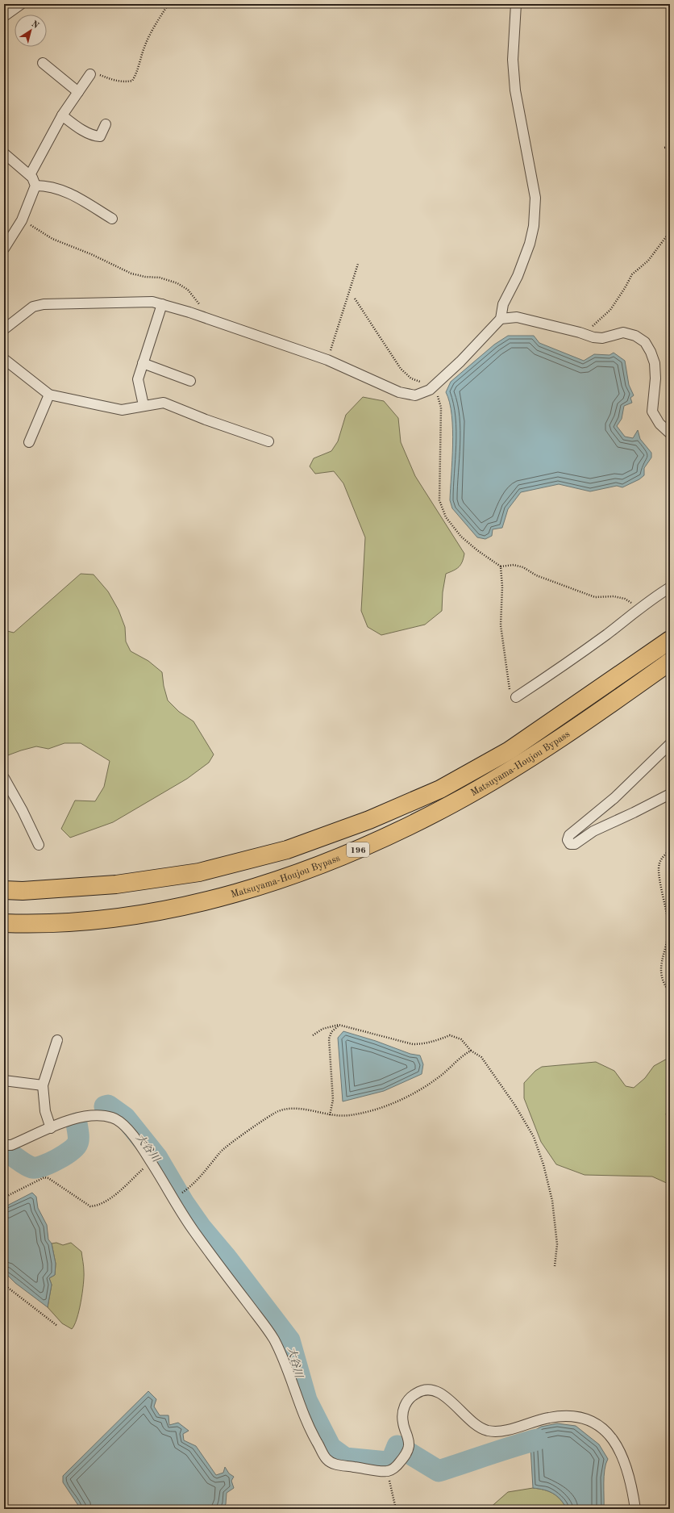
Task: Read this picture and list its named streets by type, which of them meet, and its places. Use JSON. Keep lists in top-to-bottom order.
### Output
{
  "streets": {
    "highway": ["Matsuyama-Houjou Bypass", "196"]
  },
  "water": ["大谷川"],
  "north": "top right"
}
